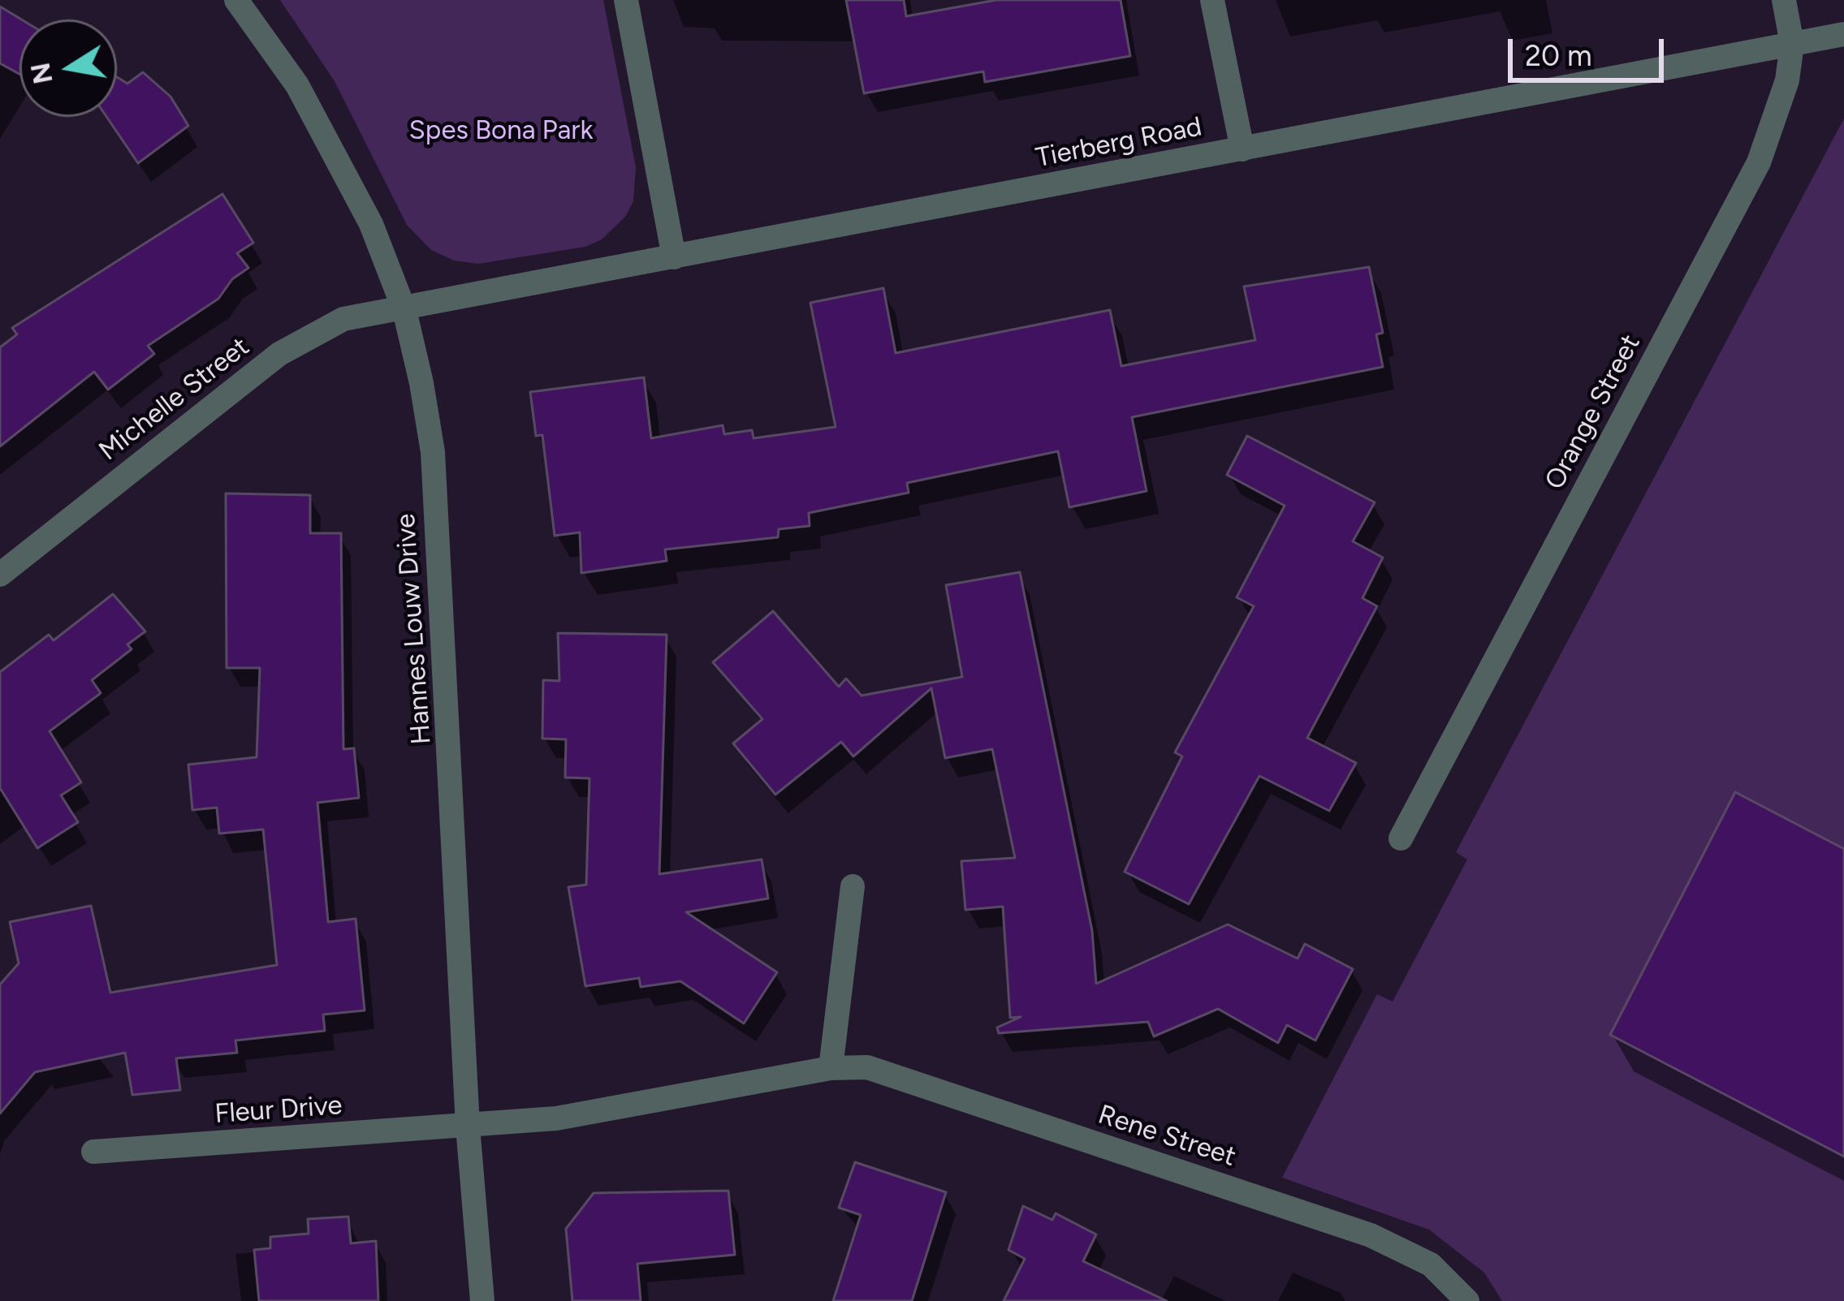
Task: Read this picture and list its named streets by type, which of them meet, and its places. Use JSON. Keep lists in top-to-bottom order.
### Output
{
  "streets": {
    "street": [
      "Tierberg Road",
      "Michelle Street",
      "Orange Street",
      "Hannes Louw Drive",
      "Fleur Drive",
      "Rene Street"
    ]
  },
  "crossings": [
    ["Tierberg Road", "Michelle Street"],
    ["Tierberg Road", "Orange Street"],
    ["Tierberg Road", "Hannes Louw Drive"],
    ["Michelle Street", "Hannes Louw Drive"],
    ["Hannes Louw Drive", "Fleur Drive"],
    ["Hannes Louw Drive", "Rene Street"],
    ["Fleur Drive", "Rene Street"]
  ],
  "parks": ["Spes Bona Park"],
  "scale_bar": "20 m",
  "north": "left"
}
